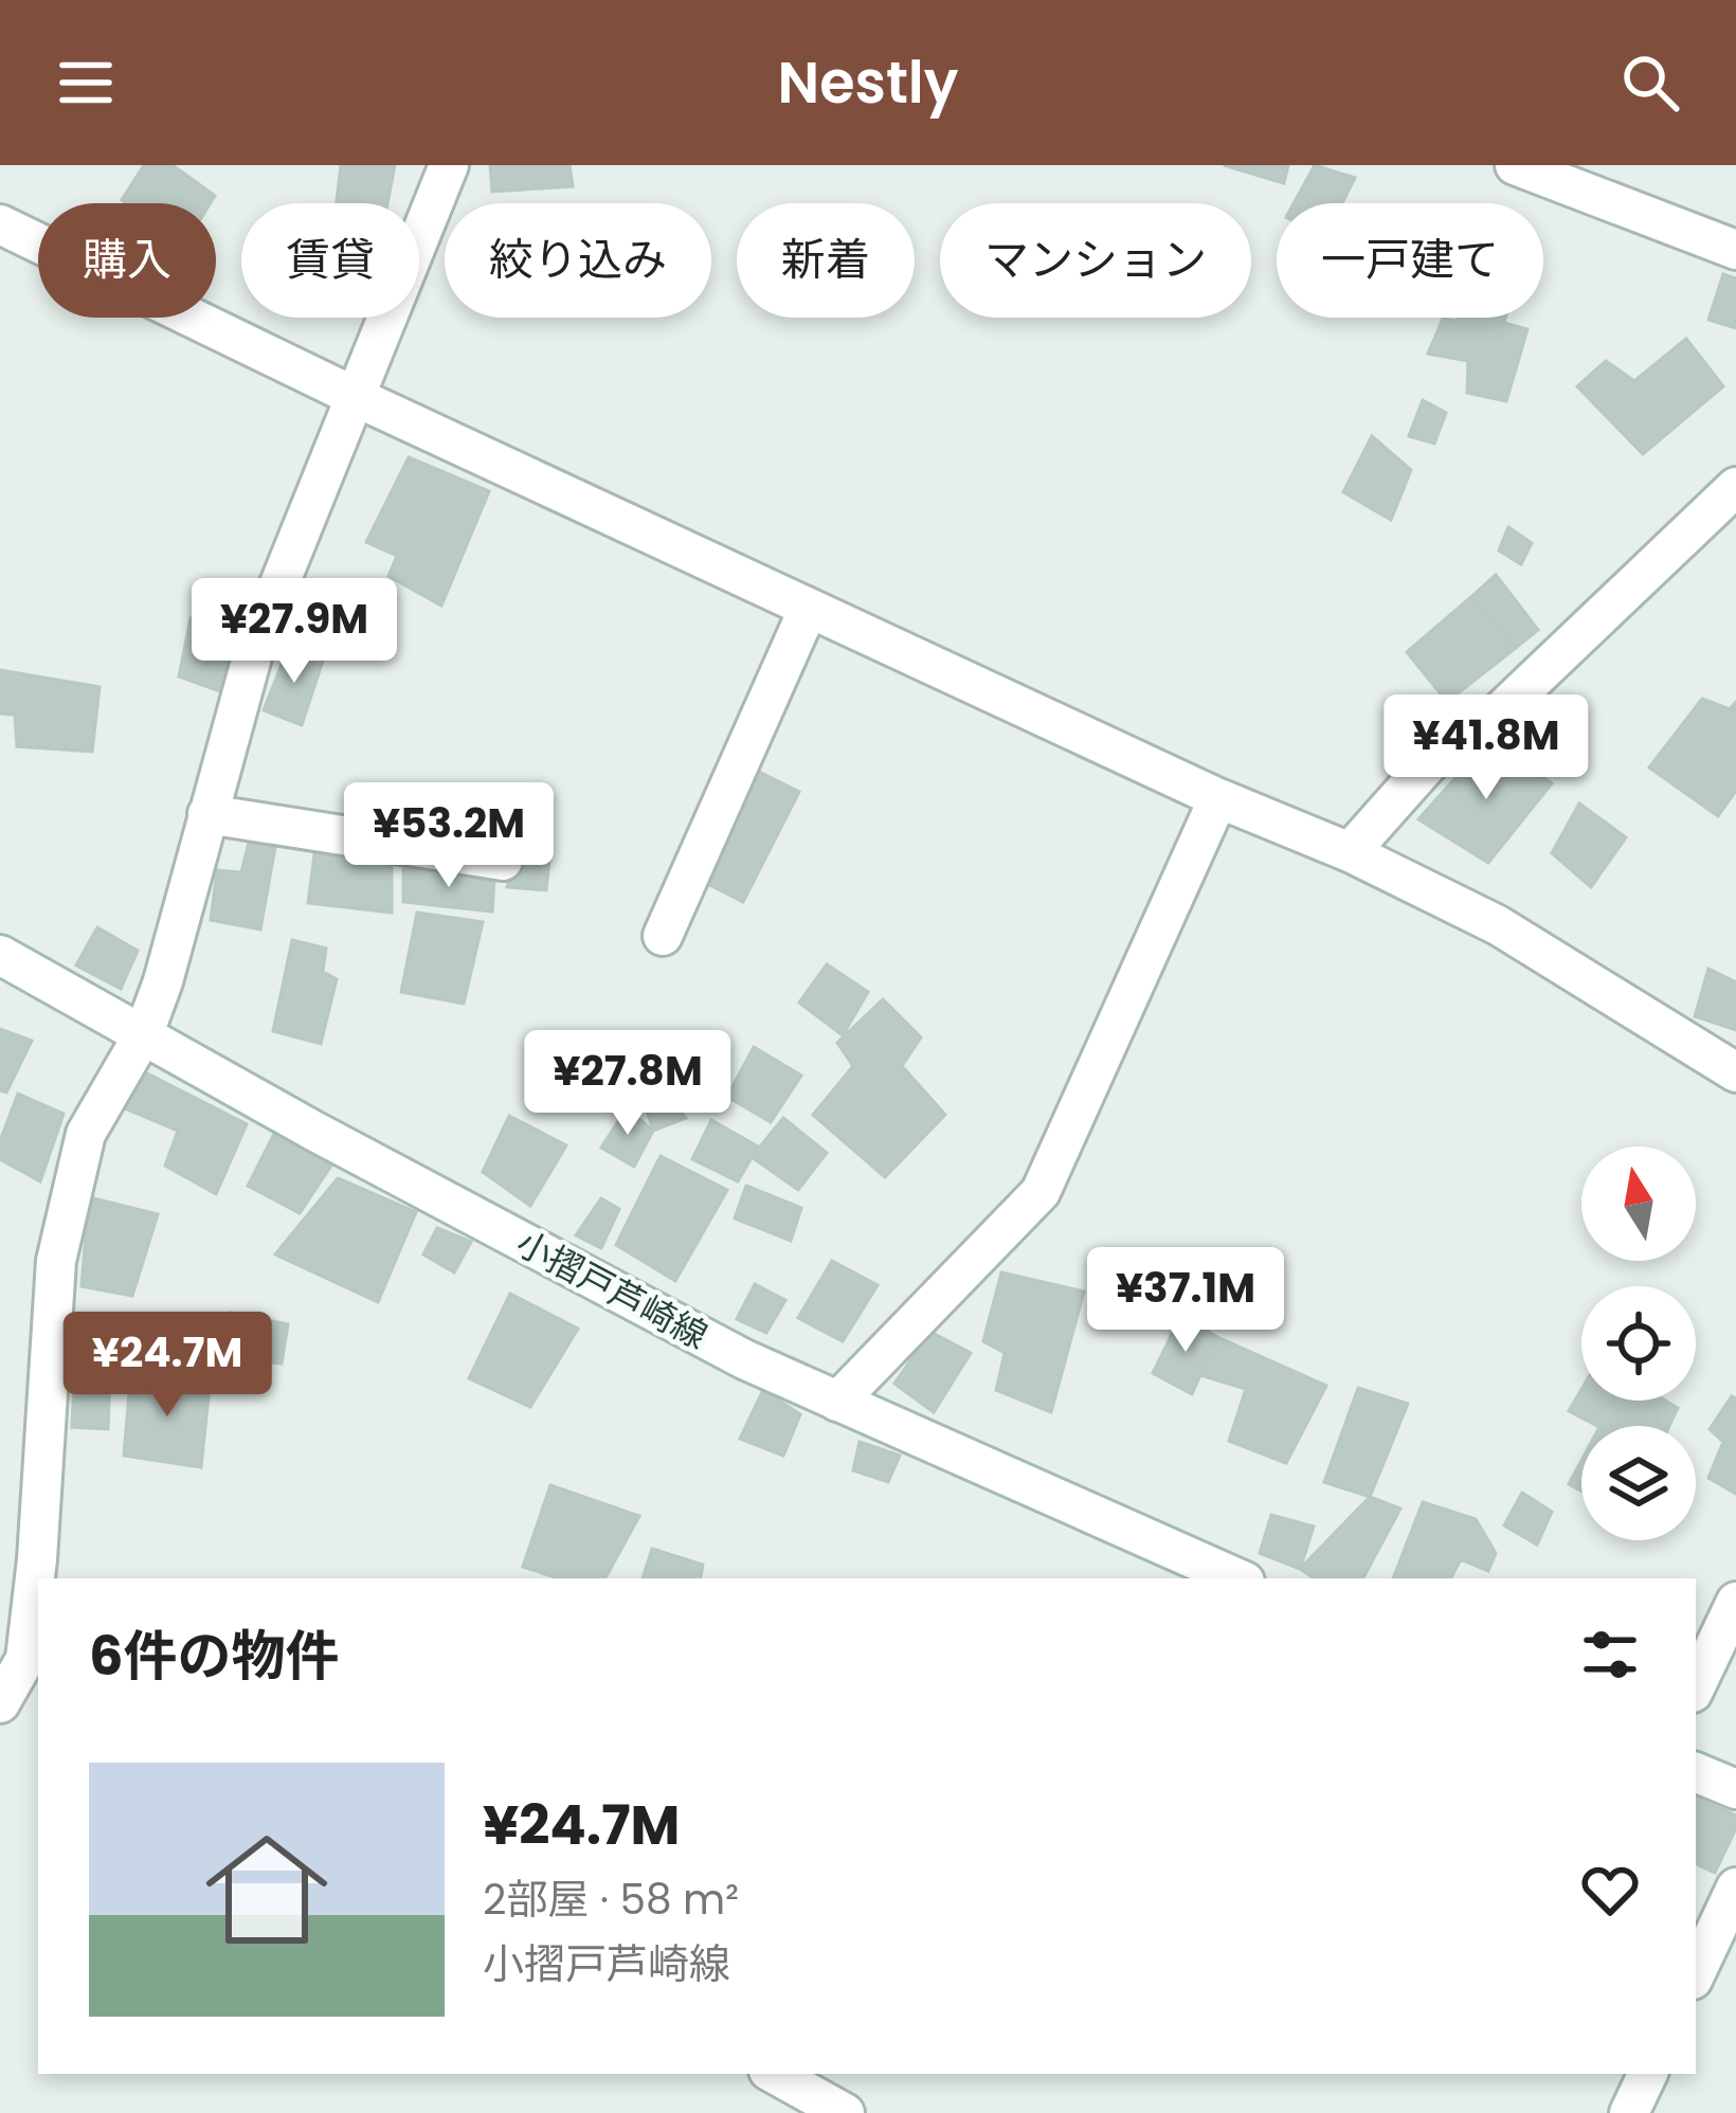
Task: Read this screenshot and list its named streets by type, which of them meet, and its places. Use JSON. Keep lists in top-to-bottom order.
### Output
{
  "streets": {
    "street": ["小摺戸芦崎線"]
  },
  "north": "top",
  "page": {
    "header": "Nestly",
    "chip": [
      "購入",
      "賃貸",
      "絞り込み",
      "新着",
      "マンション",
      "一戸建て"
    ],
    "price": [
      "¥27.9M",
      "¥41.8M",
      "¥53.2M",
      "¥27.8M",
      "¥37.1M",
      "¥24.7M"
    ],
    "heading": "6件の物件",
    "list": [
      {
        "name": "¥24.7M",
        "note": "2部屋 · 58 m² · 小摺戸芦崎線"
      }
    ]
  }
}
